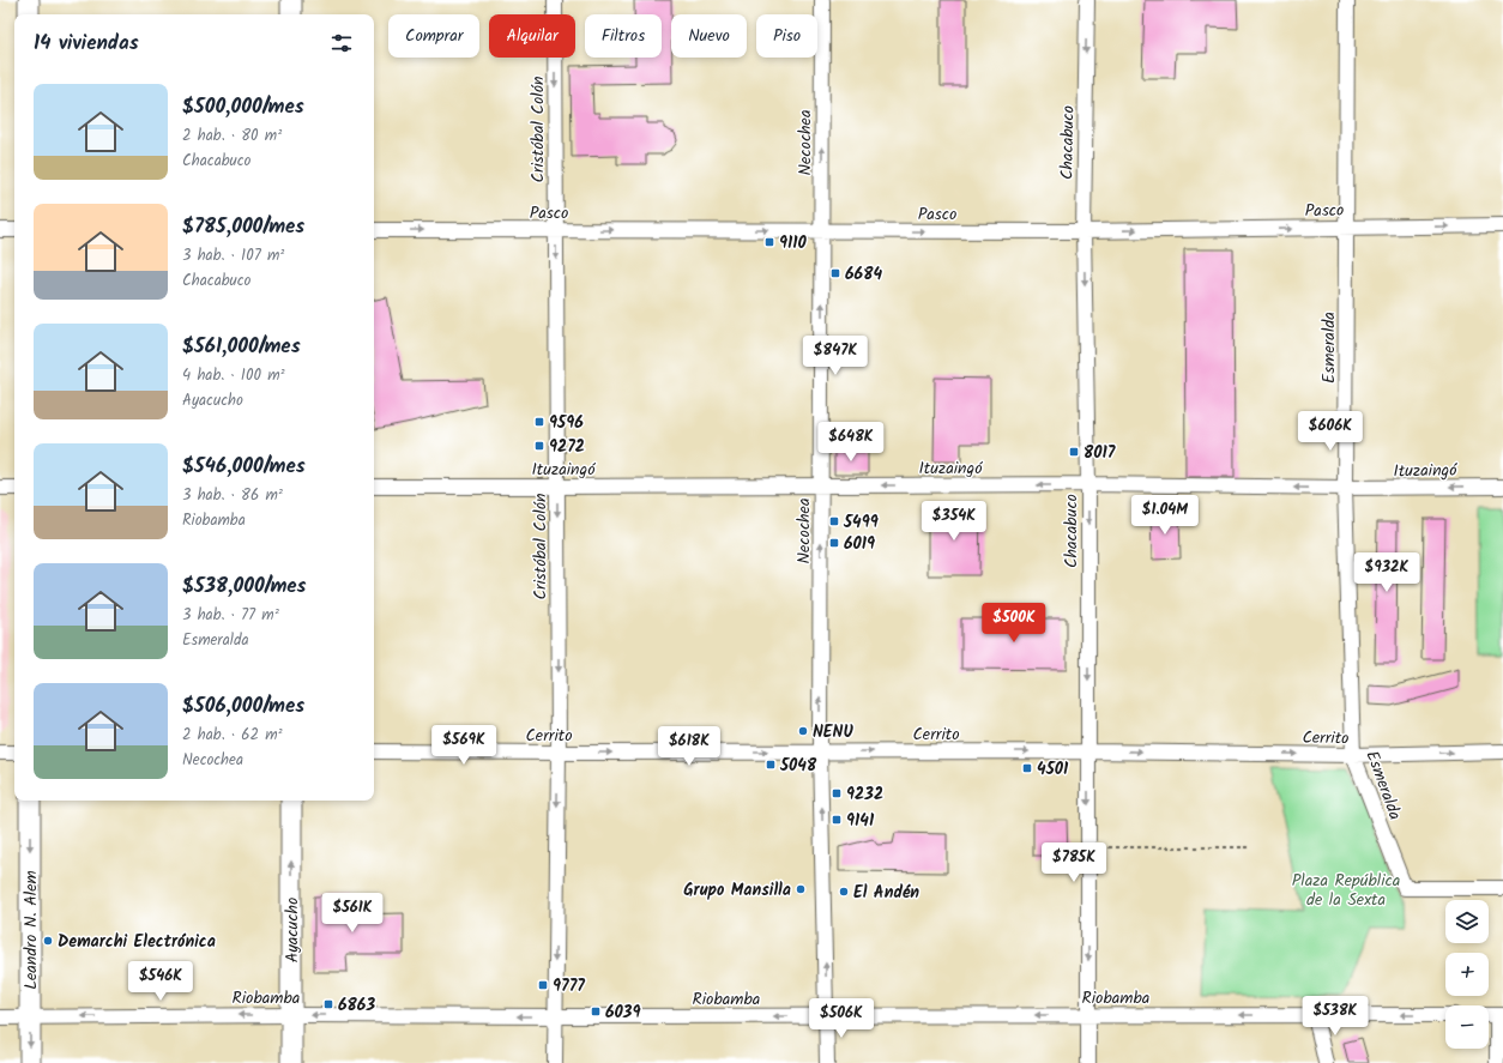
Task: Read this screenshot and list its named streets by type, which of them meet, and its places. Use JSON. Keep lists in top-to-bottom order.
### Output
{
  "streets": {
    "main road": ["Leandro N. Alem", "Ayacucho"],
    "street": [
      "Cristóbal Colón",
      "Necochea",
      "Chacabuco",
      "Pasco",
      "Esmeralda",
      "Ituzaingó",
      "Cerrito",
      "Riobamba"
    ]
  },
  "crossings": [
    ["Cristóbal Colón", "Pasco"],
    ["Cristóbal Colón", "Ituzaingó"],
    ["Cristóbal Colón", "Cerrito"],
    ["Cristóbal Colón", "Riobamba"],
    ["Necochea", "Pasco"],
    ["Necochea", "Ituzaingó"],
    ["Necochea", "Cerrito"],
    ["Necochea", "Riobamba"],
    ["Chacabuco", "Pasco"],
    ["Chacabuco", "Ituzaingó"],
    ["Chacabuco", "Cerrito"],
    ["Chacabuco", "Riobamba"],
    ["Pasco", "Esmeralda"],
    ["Esmeralda", "Ituzaingó"],
    ["Esmeralda", "Cerrito"],
    ["Leandro N. Alem", "Riobamba"],
    ["Ayacucho", "Riobamba"]
  ],
  "one_way": [
    "Cristóbal Colón",
    "Necochea",
    "Chacabuco",
    "Pasco",
    "Ituzaingó",
    "Cerrito",
    "Leandro N. Alem",
    "Ayacucho",
    "Riobamba"
  ],
  "parks": ["Plaza República de la Sexta"],
  "places": {
    "transit": [
      "9110",
      "6684",
      "9596",
      "9272",
      "8017",
      "5499",
      "6019",
      "5048",
      "4501",
      "9232",
      "9141",
      "9777",
      "6863",
      "6039"
    ],
    "other": [
      "NENU",
      "Grupo Mansilla",
      "El Andén",
      "Demarchi Electrónica"
    ]
  },
  "page": {
    "chip": [
      "Comprar",
      "Alquilar",
      "Filtros",
      "Nuevo",
      "Piso"
    ],
    "heading": "14 viviendas",
    "list": [
      {
        "name": "$500,000/mes",
        "note": "2 hab. · 80 m² · Chacabuco"
      },
      {
        "name": "$785,000/mes",
        "note": "3 hab. · 107 m² · Chacabuco"
      },
      {
        "name": "$561,000/mes",
        "note": "4 hab. · 100 m² · Ayacucho"
      },
      {
        "name": "$546,000/mes",
        "note": "3 hab. · 86 m² · Riobamba"
      },
      {
        "name": "$538,000/mes",
        "note": "3 hab. · 77 m² · Esmeralda"
      },
      {
        "name": "$506,000/mes",
        "note": "2 hab. · 62 m² · Necochea"
      }
    ],
    "price": [
      "$847K",
      "$606K",
      "$648K",
      "$1.04M",
      "$354K",
      "$932K",
      "$500K",
      "$569K",
      "$618K",
      "$785K",
      "$561K",
      "$546K",
      "$538K",
      "$506K"
    ],
    "map_buttons": ["+", "−"]
  }
}
